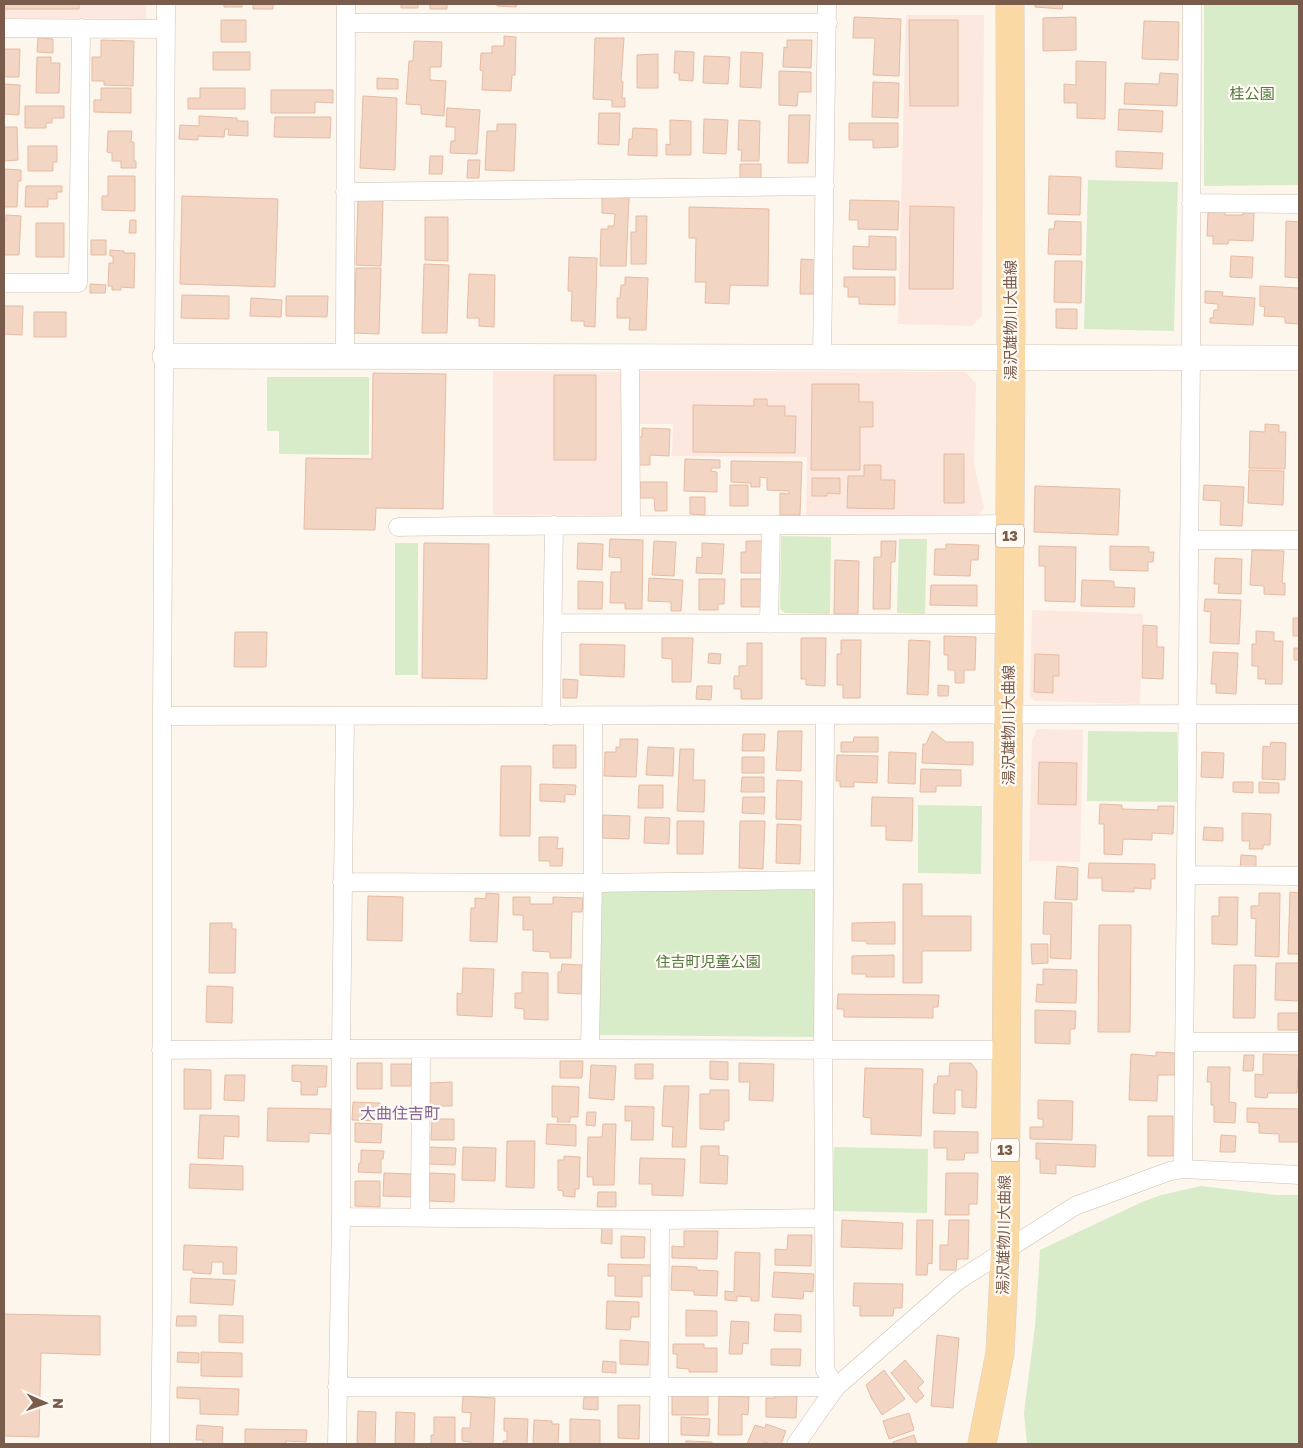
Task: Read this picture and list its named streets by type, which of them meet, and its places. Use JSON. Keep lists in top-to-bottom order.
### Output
{
  "streets": {
    "main road": ["湯沢雄物川大曲線", "13"]
  },
  "districts": ["大曲住吉町"],
  "parks": ["桂公園", "住吉町児童公園"],
  "north": "right"
}
